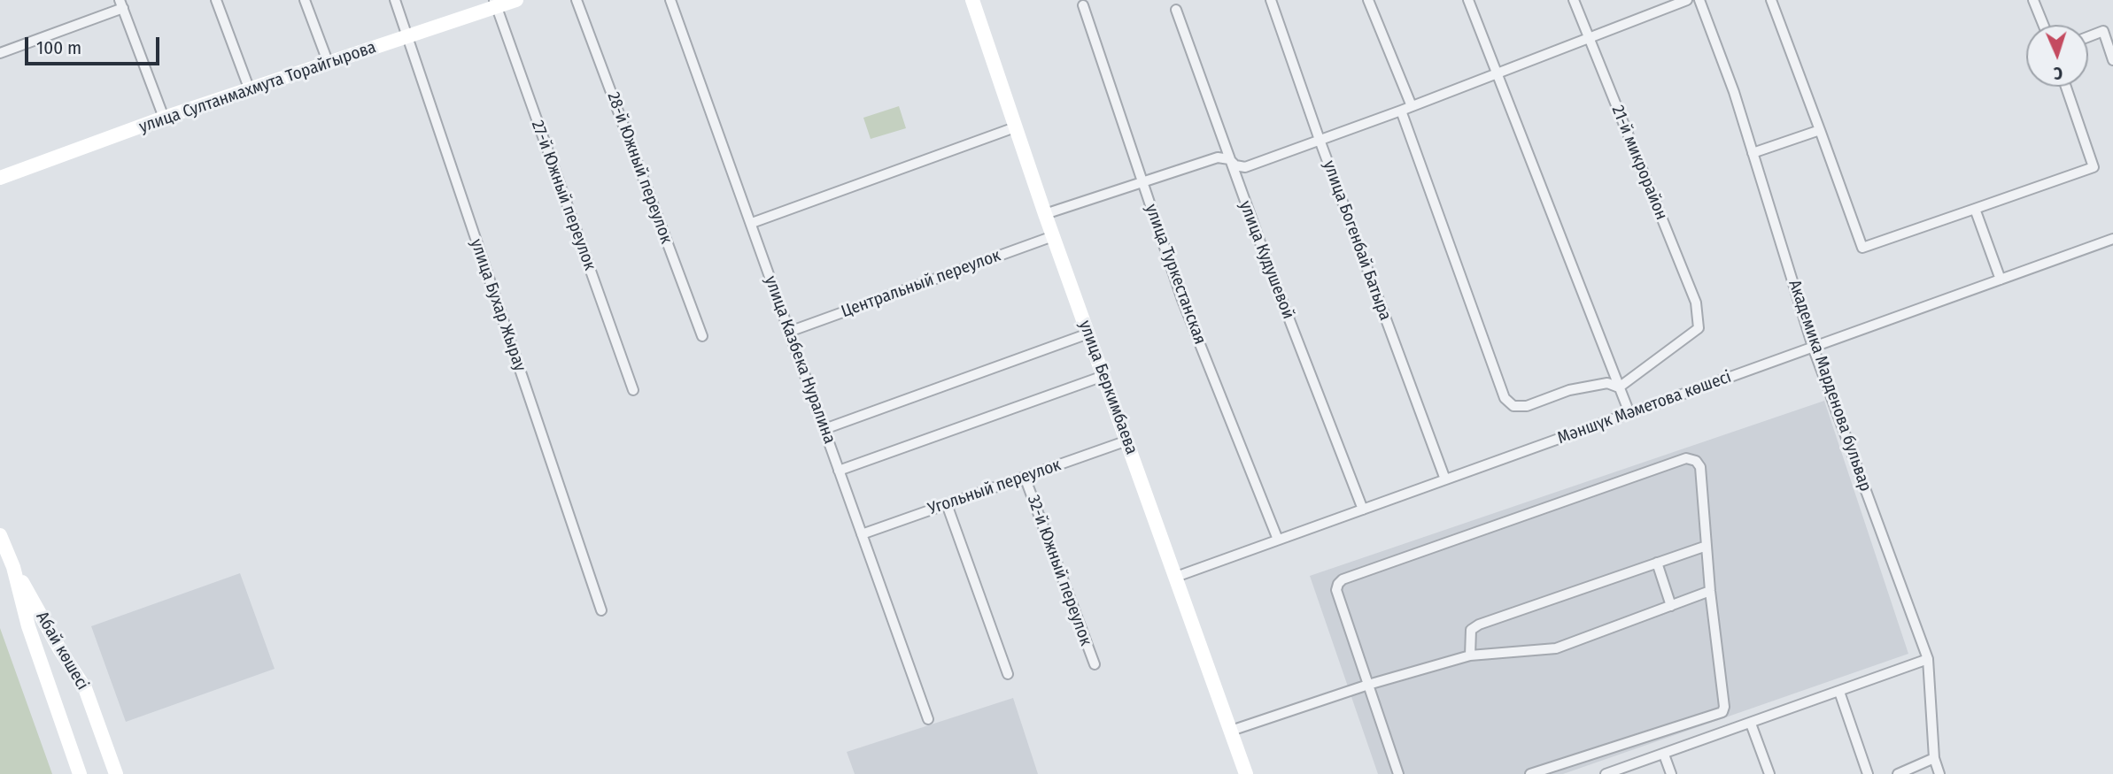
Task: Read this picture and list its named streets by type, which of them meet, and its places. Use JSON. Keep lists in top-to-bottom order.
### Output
{
  "streets": {
    "main road": ["улица Султанмахмута Торайгырова", "улица Беркимбаева", "Абай көшесі"],
    "street": [
      "21-й микрорайон",
      "28-й Южный переулок",
      "27-й Южный переулок",
      "улица Богенбай Батыра",
      "улица Кудушевой",
      "улица Туркестанская",
      "Центральный переулок",
      "улица Бухар Жырау",
      "улица Казбека Нуралина",
      "Академика Марденова бульвар",
      "Мәншүк Мәметова көшесі",
      "Угольный переулок",
      "32-й Южный переулок"
    ]
  },
  "crossings": [
    ["улица Султанмахмута Торайгырова", "27-й Южный переулок"],
    ["улица Султанмахмута Торайгырова", "улица Бухар Жырау"],
    ["улица Богенбай Батыра", "Мәншүк Мәметова көшесі"],
    ["улица Кудушевой", "Мәншүк Мәметова көшесі"],
    ["улица Туркестанская", "Мәншүк Мәметова көшесі"],
    ["Центральный переулок", "улица Казбека Нуралина"],
    ["Центральный переулок", "улица Беркимбаева"],
    ["улица Казбека Нуралина", "Угольный переулок"],
    ["Академика Марденова бульвар", "Мәншүк Мәметова көшесі"],
    ["улица Беркимбаева", "Мәншүк Мәметова көшесі"],
    ["улица Беркимбаева", "Угольный переулок"],
    ["Угольный переулок", "32-й Южный переулок"]
  ],
  "scale_bar": "100 m",
  "north": "bottom"
}
